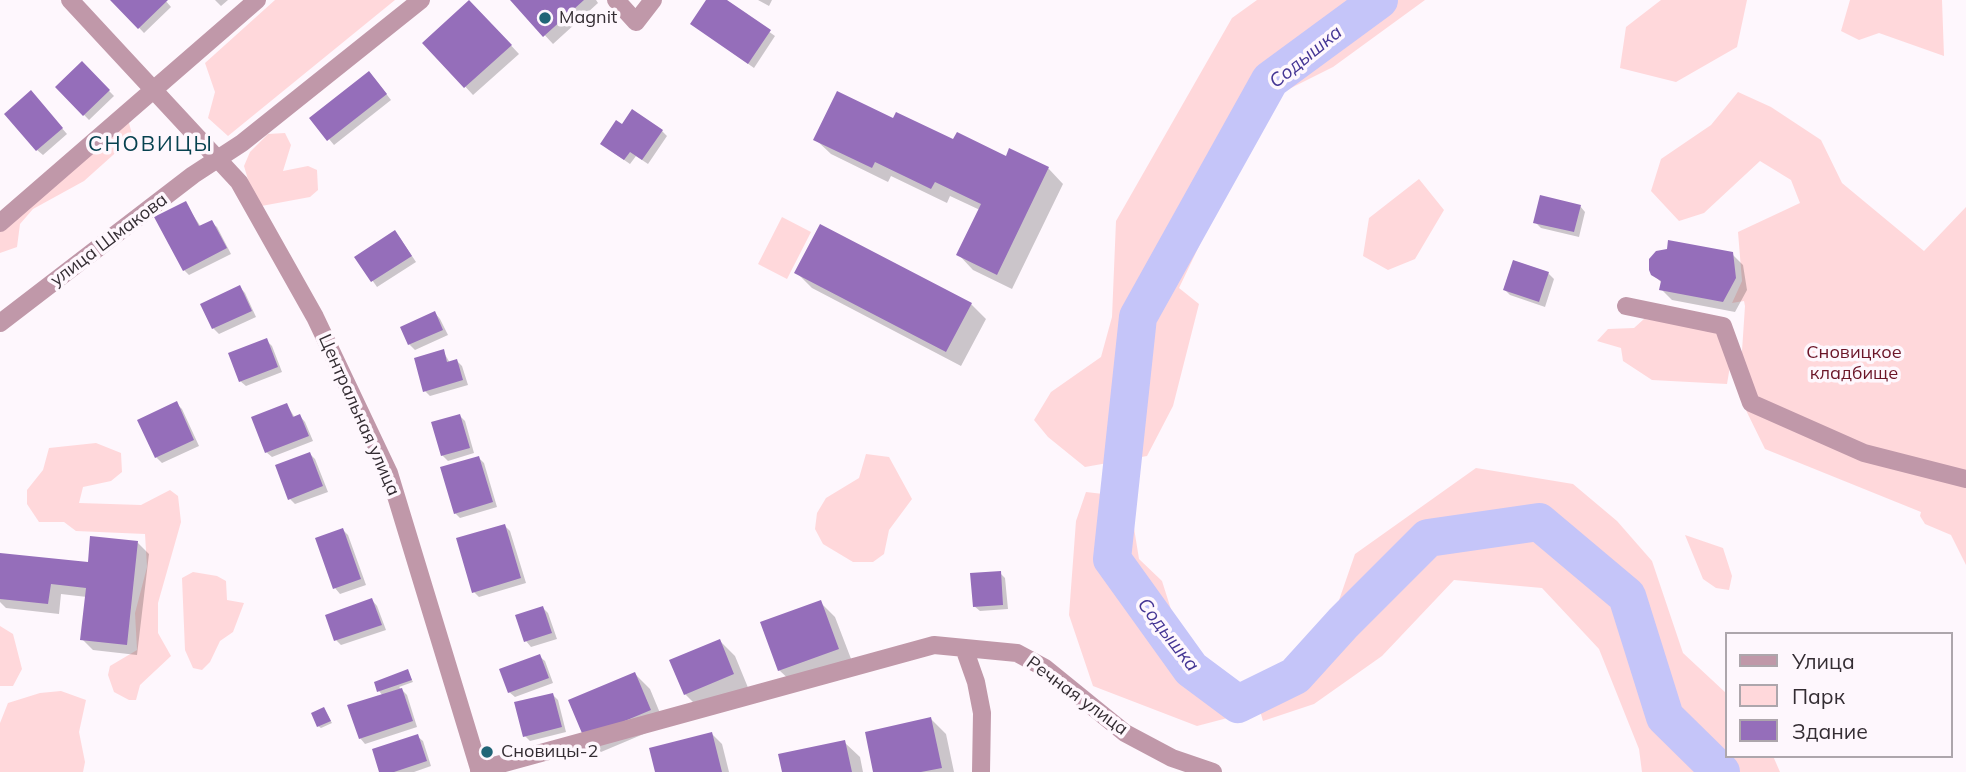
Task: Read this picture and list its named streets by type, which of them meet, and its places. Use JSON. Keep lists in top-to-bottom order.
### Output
{
  "streets": {
    "street": ["улица Шмакова", "Центральная улица", "Речная улица"]
  },
  "crossings": [
    ["улица Шмакова", "Центральная улица"],
    ["Центральная улица", "Речная улица"]
  ],
  "districts": ["СНОВИЦЫ"],
  "water": ["Содышка"],
  "parks": ["Сновицкое кладбище"],
  "places": ["Magnit", "Сновицы-2"],
  "legend": ["Улица", "Парк", "Здание"]
}
